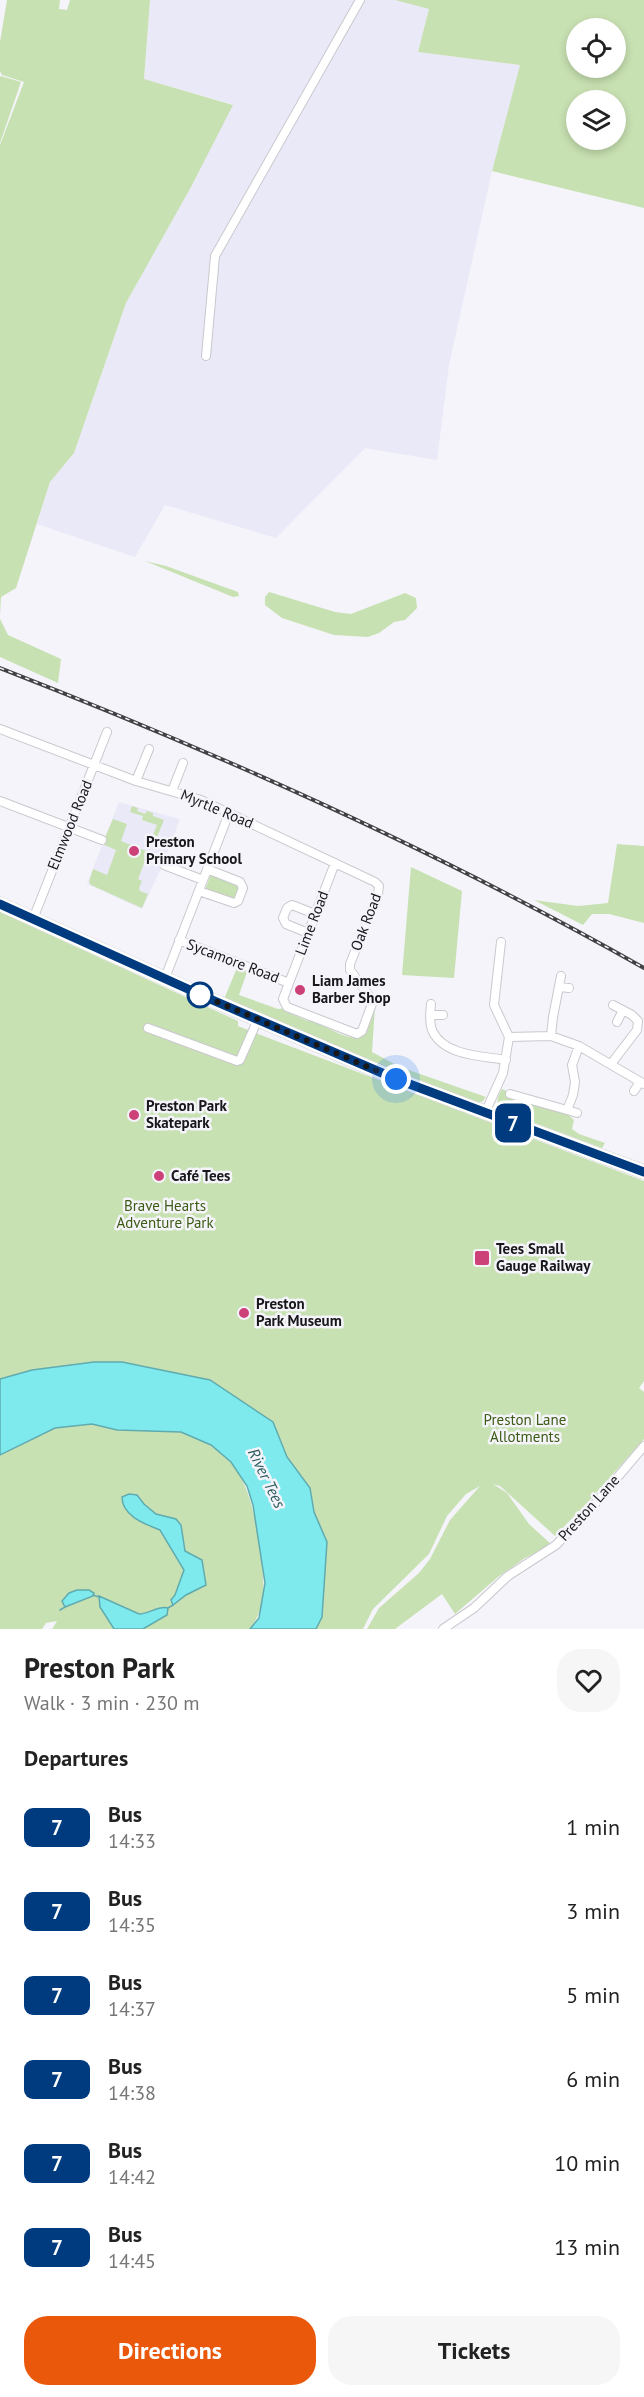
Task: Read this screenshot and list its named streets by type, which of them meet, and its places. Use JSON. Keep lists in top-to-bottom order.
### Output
{
  "streets": {
    "street": [
      "Myrtle Road",
      "Elmwood Road",
      "Oak Road",
      "Lime Road",
      "Sycamore Road",
      "Preston Lane"
    ]
  },
  "crossings": [
    ["Myrtle Road", "Elmwood Road"],
    ["Myrtle Road", "Oak Road"],
    ["Myrtle Road", "Lime Road"],
    ["Oak Road", "Lime Road"],
    ["Oak Road", "Sycamore Road"],
    ["Lime Road", "Sycamore Road"]
  ],
  "water": ["River Tees"],
  "parks": ["Brave Hearts Adventure Park", "Preston Lane Allotments"],
  "places": {
    "other": [
      "Preston Primary School",
      "Liam James Barber Shop",
      "Preston Park Skatepark",
      "Café Tees",
      "Preston Park Museum"
    ],
    "transit": ["Tees Small Gauge Railway"]
  },
  "lines": ["bus line 7"],
  "page": {
    "on_map": "7",
    "heading": [
      ["Preston Park", "Walk · 3 min · 230 m"],
      "Departures"
    ],
    "list": [
      {
        "mark": "7",
        "name": "Bus",
        "note": "14:33",
        "value": "1 min"
      },
      {
        "mark": "7",
        "name": "Bus",
        "note": "14:35",
        "value": "3 min"
      },
      {
        "mark": "7",
        "name": "Bus",
        "note": "14:37",
        "value": "5 min"
      },
      {
        "mark": "7",
        "name": "Bus",
        "note": "14:38",
        "value": "6 min"
      },
      {
        "mark": "7",
        "name": "Bus",
        "note": "14:42",
        "value": "10 min"
      },
      {
        "mark": "7",
        "name": "Bus",
        "note": "14:45",
        "value": "13 min"
      }
    ],
    "buttons": ["Directions", "Tickets"]
  }
}
